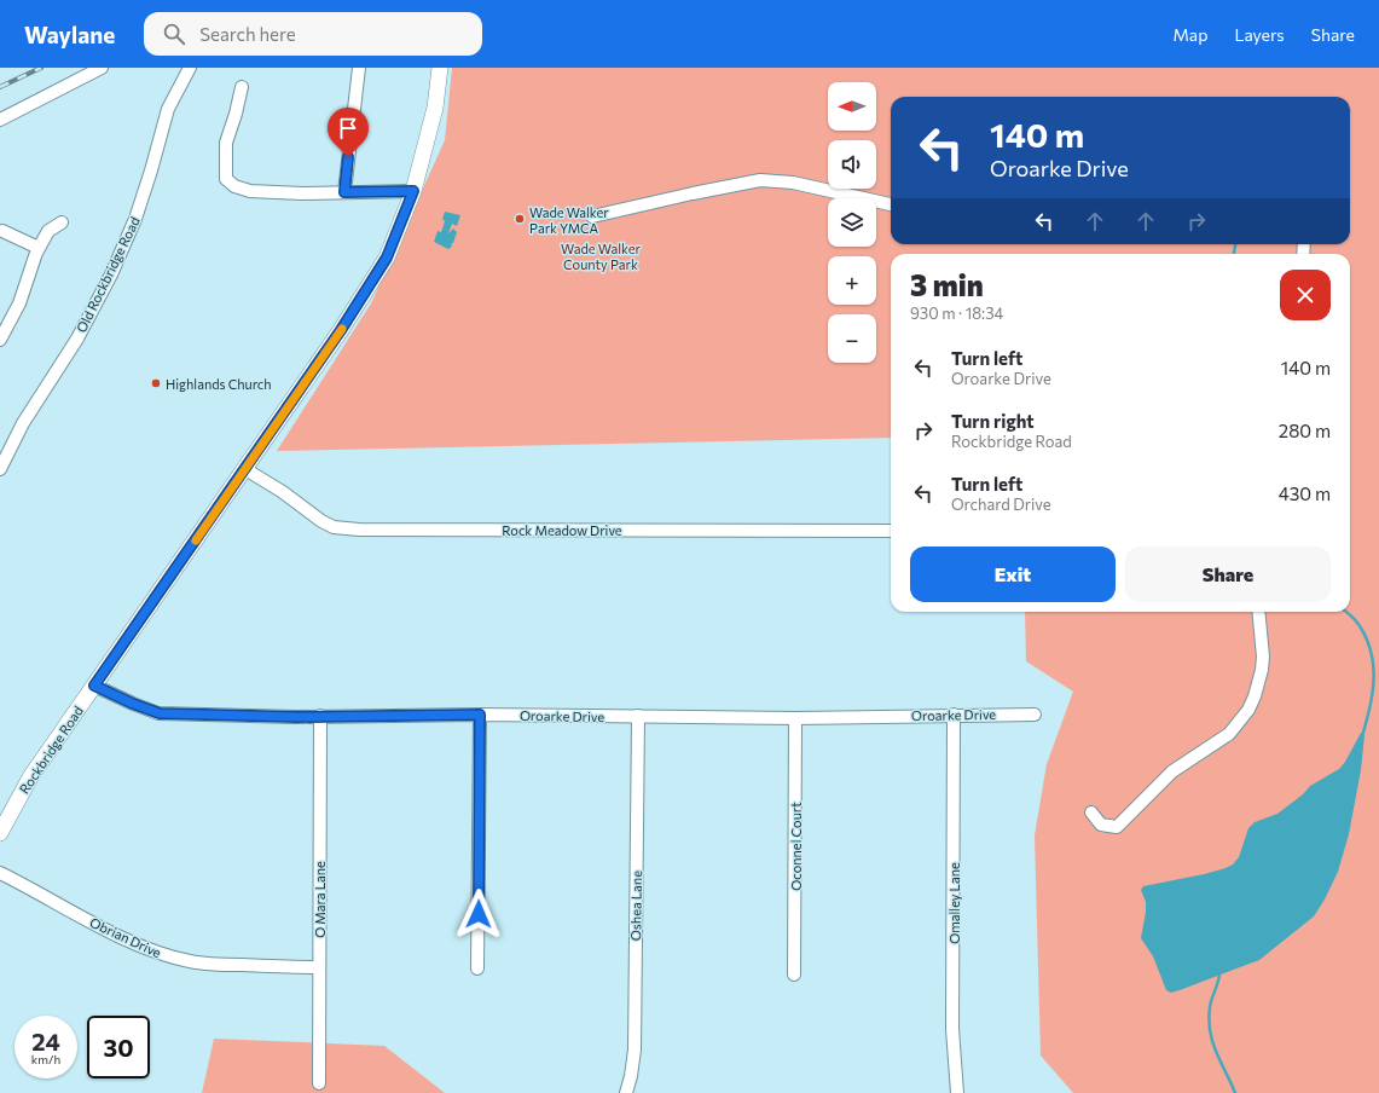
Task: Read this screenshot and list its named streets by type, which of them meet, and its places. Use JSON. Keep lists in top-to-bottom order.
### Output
{
  "streets": {
    "main road": ["Rockbridge Road"],
    "street": [
      "Old Rockbridge Road",
      "Rock Meadow Drive",
      "Oroarke Drive",
      "Oconnel Court",
      "O Mara Lane",
      "Omalley Lane",
      "Oshea Lane",
      "Obrian Drive"
    ]
  },
  "crossings": [
    ["Rock Meadow Drive", "Rockbridge Road"],
    ["Oroarke Drive", "Rockbridge Road"],
    ["Oroarke Drive", "Oconnel Court"],
    ["Oroarke Drive", "O Mara Lane"],
    ["Oroarke Drive", "Omalley Lane"],
    ["Oroarke Drive", "Oshea Lane"],
    ["O Mara Lane", "Obrian Drive"]
  ],
  "parks": ["Wade Walker County Park"],
  "places": ["Wade Walker Park YMCA", "Highlands Church"],
  "north": "left",
  "page": {
    "header": "Waylane",
    "search": "Search here",
    "nav": ["Map", "Layers", "Share"],
    "map_buttons": ["+", "−"],
    "turn": ["140 m", "Oroarke Drive"],
    "heading": ["3 min", "930 m · 18:34"],
    "list": [
      {
        "name": "Turn left",
        "note": "Oroarke Drive",
        "value": "140 m"
      },
      {
        "name": "Turn right",
        "note": "Rockbridge Road",
        "value": "280 m"
      },
      {
        "name": "Turn left",
        "note": "Orchard Drive",
        "value": "430 m"
      }
    ],
    "buttons": ["Exit", "Share"],
    "speed": "24 km/h",
    "limit": "30"
  }
}
